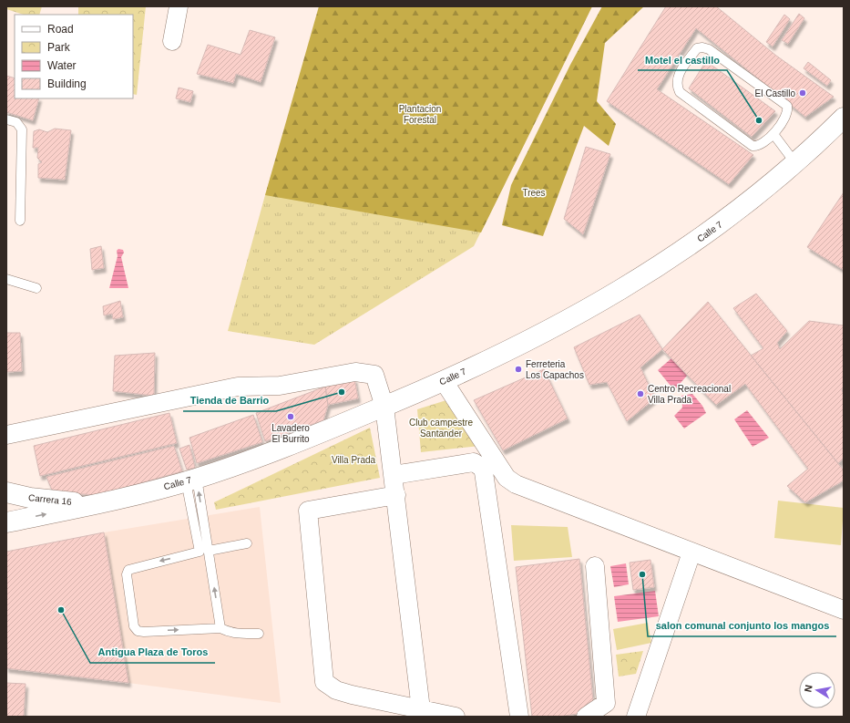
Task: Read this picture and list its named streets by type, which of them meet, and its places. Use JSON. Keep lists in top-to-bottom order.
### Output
{
  "streets": {
    "street": ["Calle 7", "Carrera 16"]
  },
  "crossings": [
    ["Calle 7", "Carrera 16"]
  ],
  "parks": [
    "Plantacion Forestal",
    "Trees",
    "Club campestre Santander",
    "Villa Prada"
  ],
  "places": [
    "El Castillo",
    "Motel el castillo",
    "Ferreteria Los Capachos",
    "Tienda de Barrio",
    "Centro Recreacional Villa Prada",
    "Lavadero El Burrito",
    "salon comunal conjunto los mangos",
    "Antigua Plaza de Toros"
  ],
  "legend": [
    "Road",
    "Park",
    "Water",
    "Building"
  ],
  "north": "left"
}
